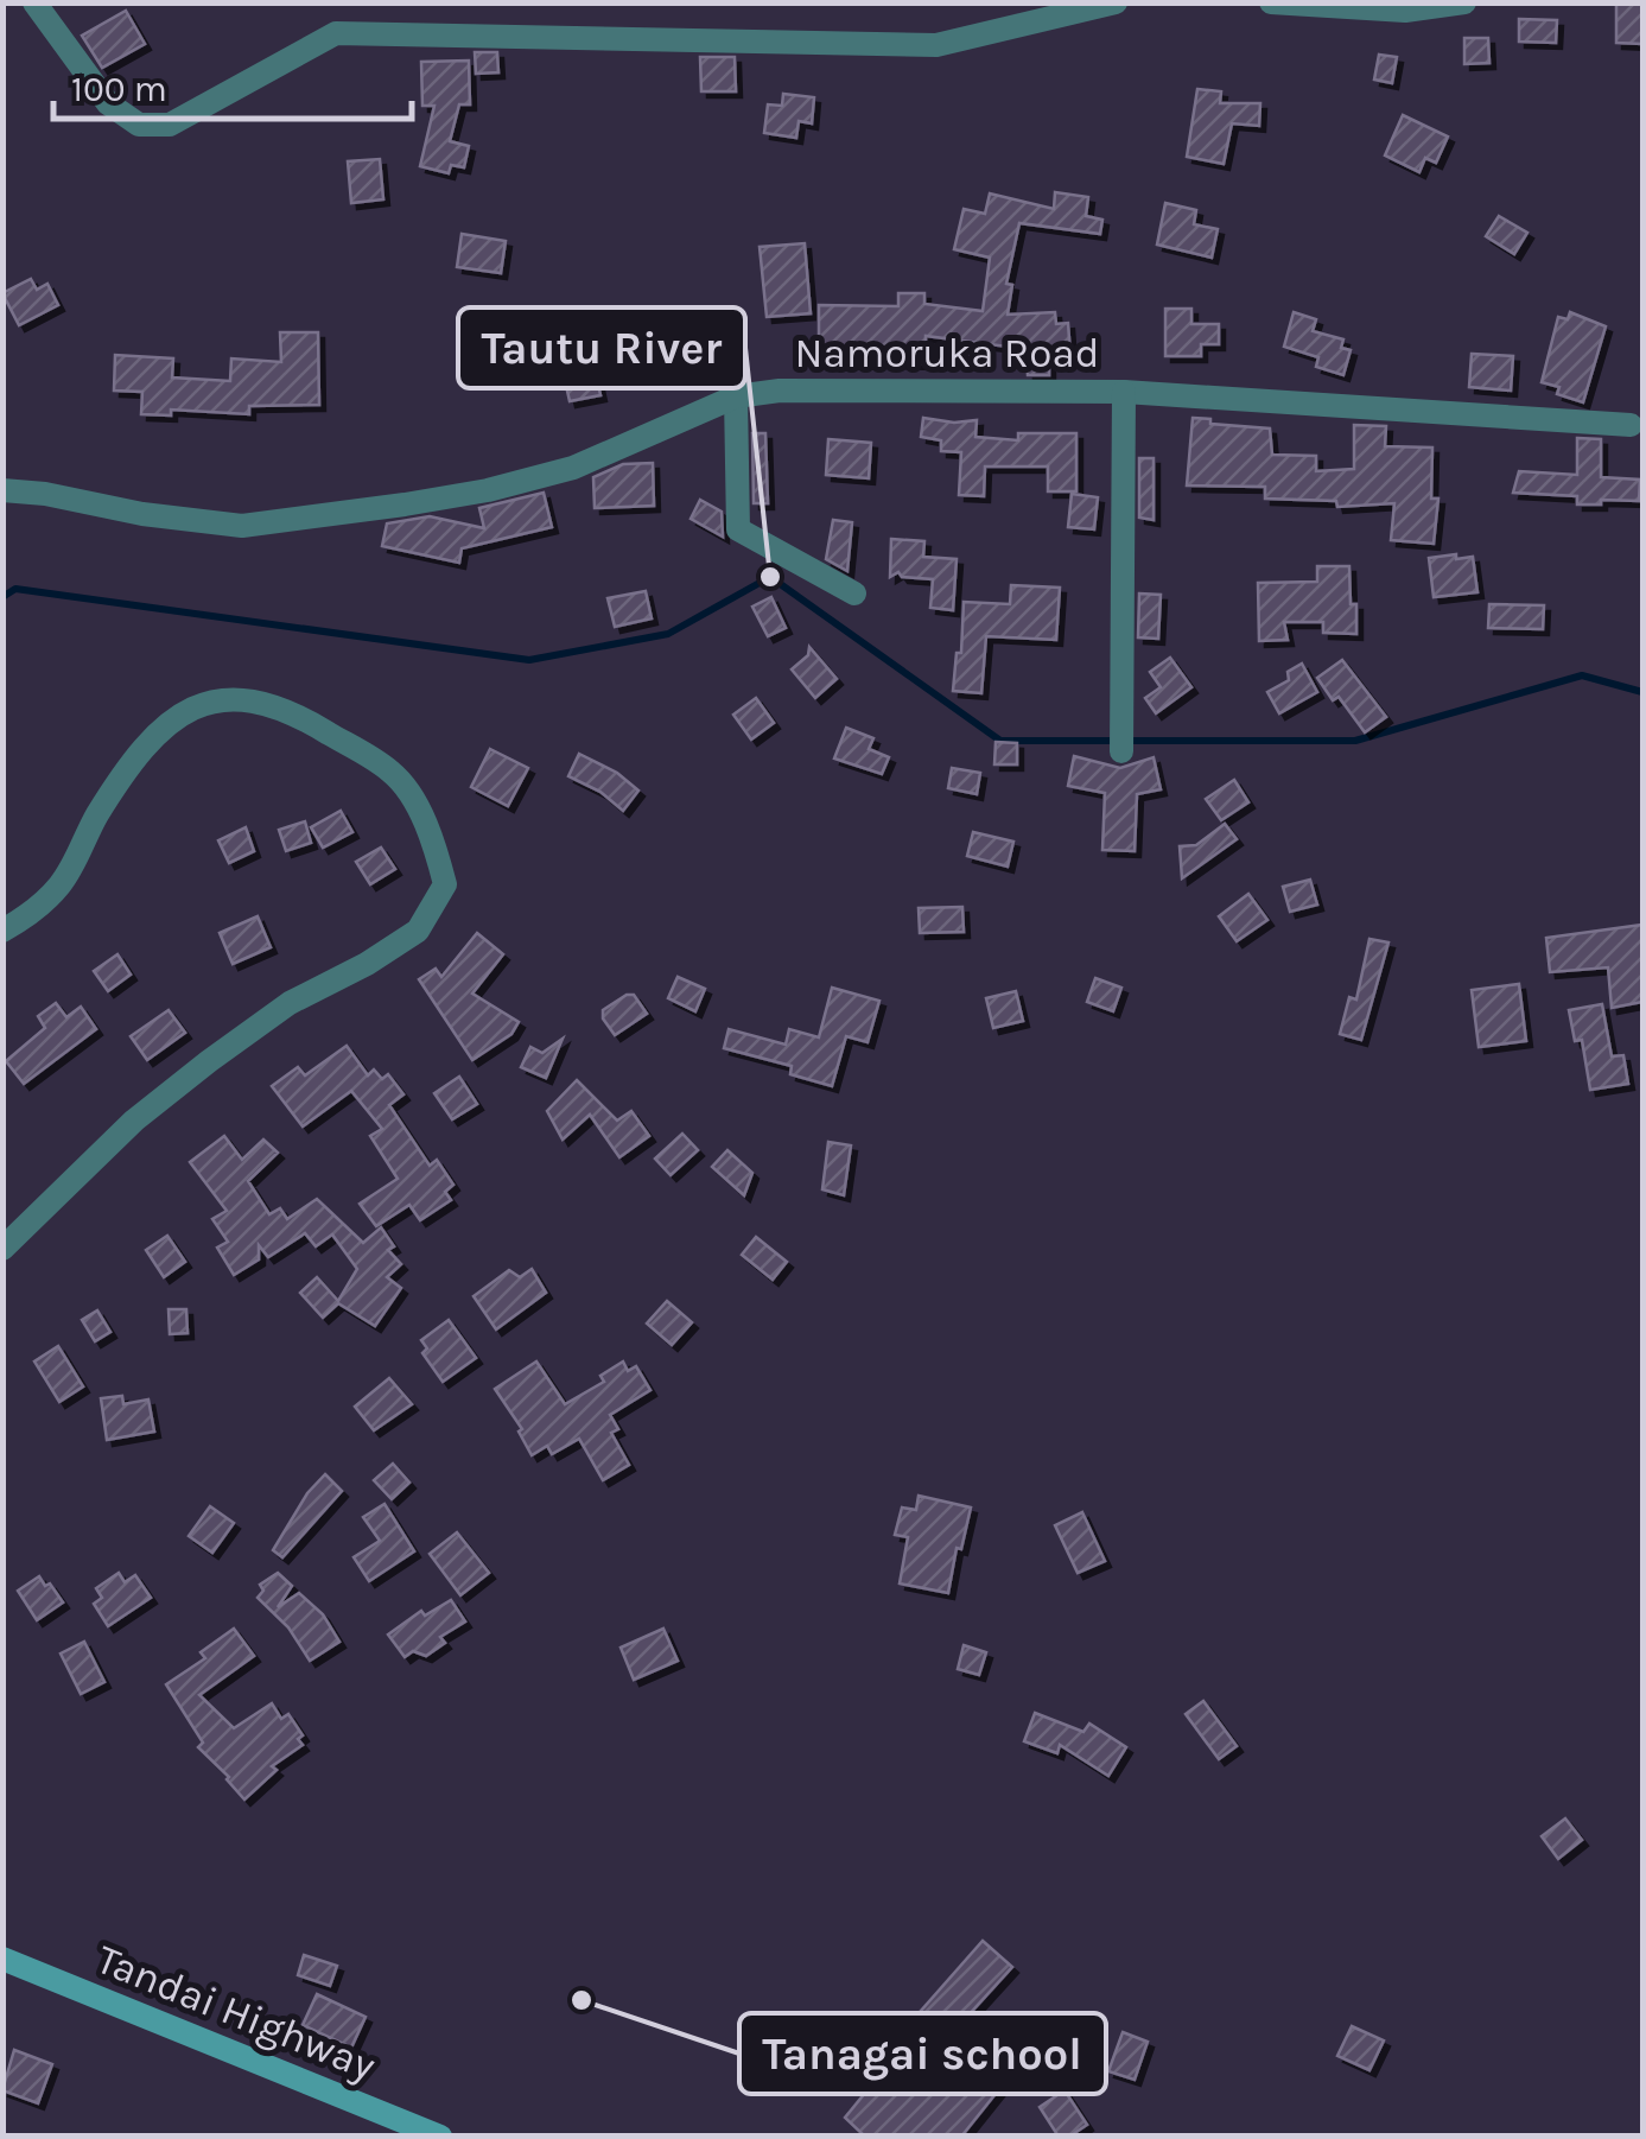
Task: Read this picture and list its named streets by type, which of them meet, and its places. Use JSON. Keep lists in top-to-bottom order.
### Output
{
  "streets": {
    "main road": ["Tandai Highway"],
    "street": ["Namoruka Road"]
  },
  "places": ["Tautu River", "Tanagai school"],
  "scale_bar": "100 m"
}
